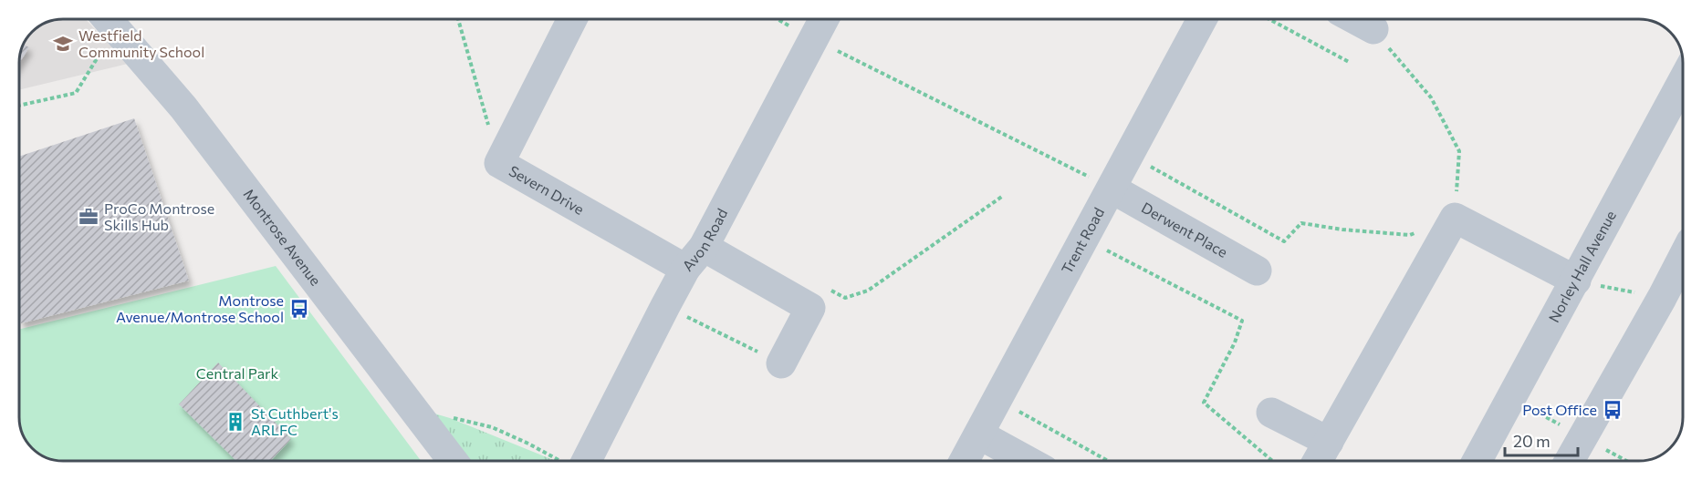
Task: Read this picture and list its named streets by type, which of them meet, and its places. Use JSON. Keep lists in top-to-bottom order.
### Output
{
  "streets": {
    "street": [
      "Severn Drive",
      "Derwent Place",
      "Montrose Avenue",
      "Avon Road",
      "Trent Road",
      "Norley Hall Avenue"
    ]
  },
  "crossings": [
    ["Severn Drive", "Avon Road"],
    ["Derwent Place", "Trent Road"]
  ],
  "parks": ["Central Park"],
  "places": {
    "school or university": ["Westfield Community School"],
    "office": ["ProCo Montrose Skills Hub"],
    "bus stop": ["Montrose Avenue/Montrose School", "Post Office"],
    "building": ["St Cuthbert's ARLFC"]
  },
  "scale_bar": "20 m"
}
